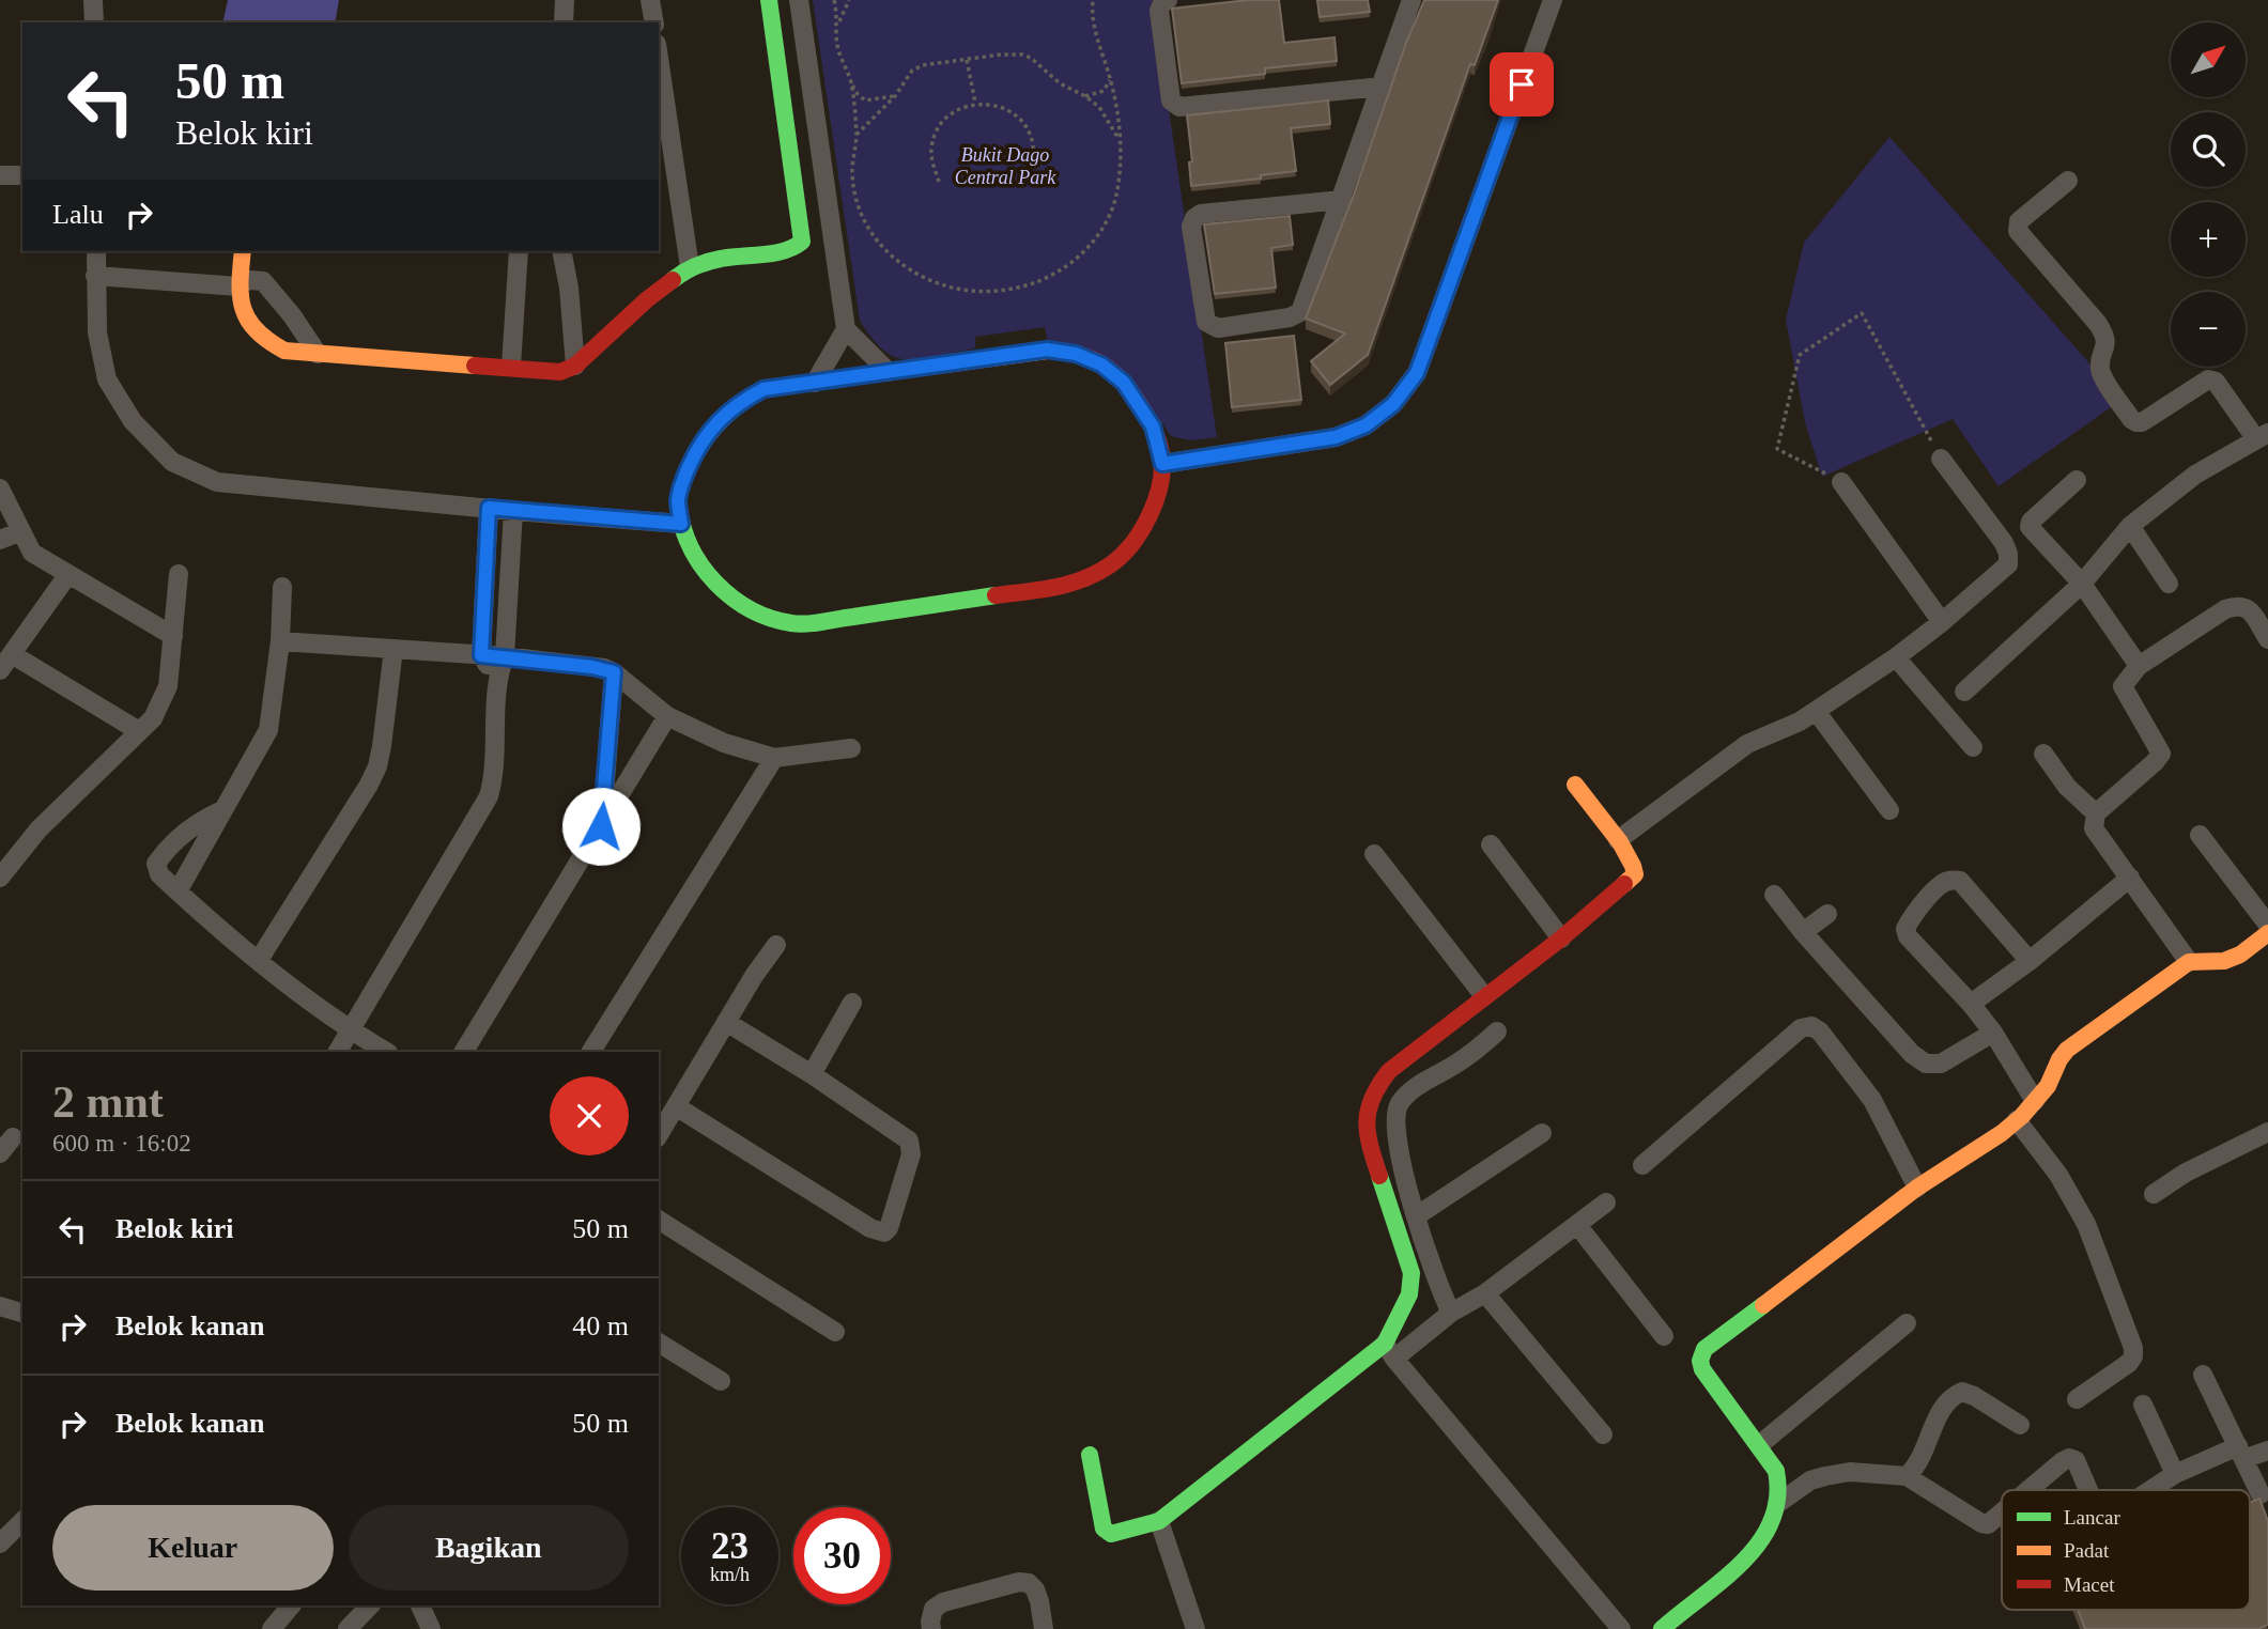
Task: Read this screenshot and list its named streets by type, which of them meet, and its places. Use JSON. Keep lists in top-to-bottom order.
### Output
{
  "parks": ["Bukit Dago Central Park"],
  "legend": ["Lancar", "Padat", "Macet"],
  "north": "top right",
  "page": {
    "map_buttons": ["+", "−"],
    "turn": ["50 m", "Belok kiri"],
    "then": "Lalu",
    "heading": ["2 mnt", "600 m · 16:02"],
    "list": [
      {
        "name": "Belok kiri",
        "value": "50 m"
      },
      {
        "name": "Belok kanan",
        "value": "40 m"
      },
      {
        "name": "Belok kanan",
        "value": "50 m"
      }
    ],
    "buttons": ["Keluar", "Bagikan"],
    "speed": "23 km/h",
    "limit": "30"
  }
}
